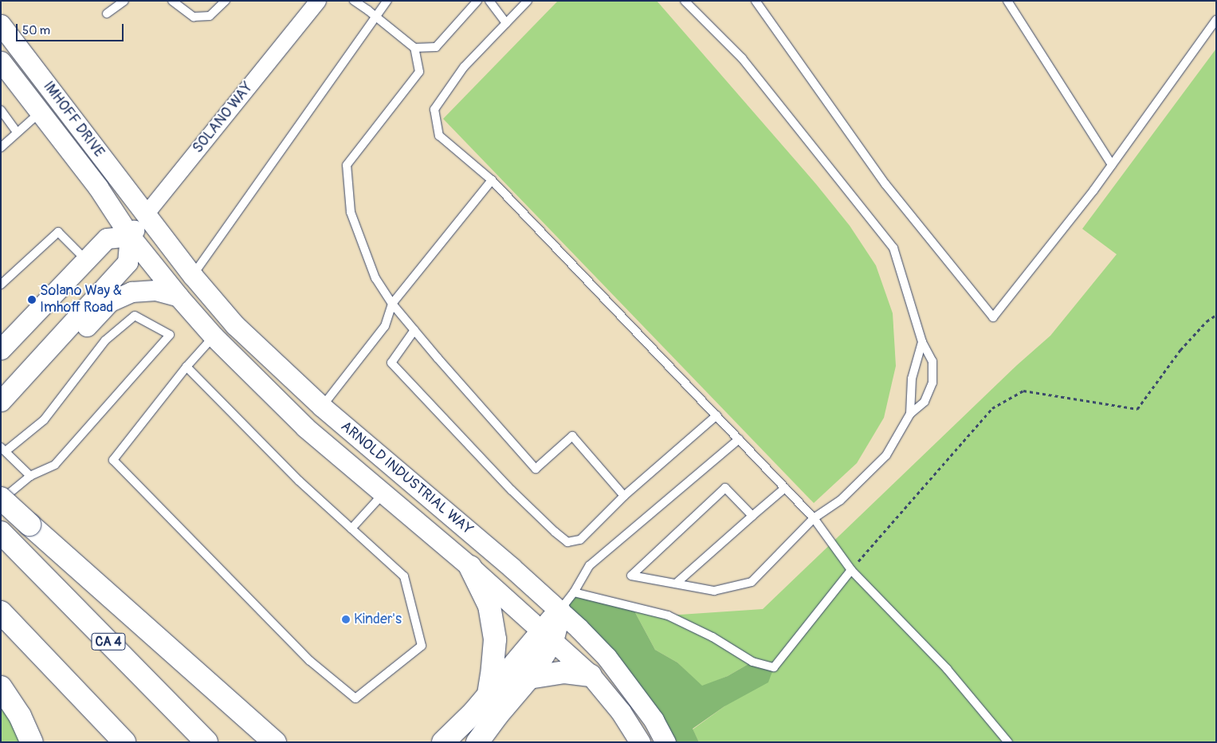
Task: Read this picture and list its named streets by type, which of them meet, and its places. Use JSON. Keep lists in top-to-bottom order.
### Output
{
  "streets": {
    "highway": ["CA 4"],
    "street": ["SOLANO WAY", "IMHOFF DRIVE", "ARNOLD INDUSTRIAL WAY"]
  },
  "crossings": [
    ["SOLANO WAY", "IMHOFF DRIVE"],
    ["SOLANO WAY", "ARNOLD INDUSTRIAL WAY"],
    ["IMHOFF DRIVE", "ARNOLD INDUSTRIAL WAY"]
  ],
  "places": ["Solano Way & Imhoff Road", "Kinder's"],
  "scale_bar": "50 m"
}
